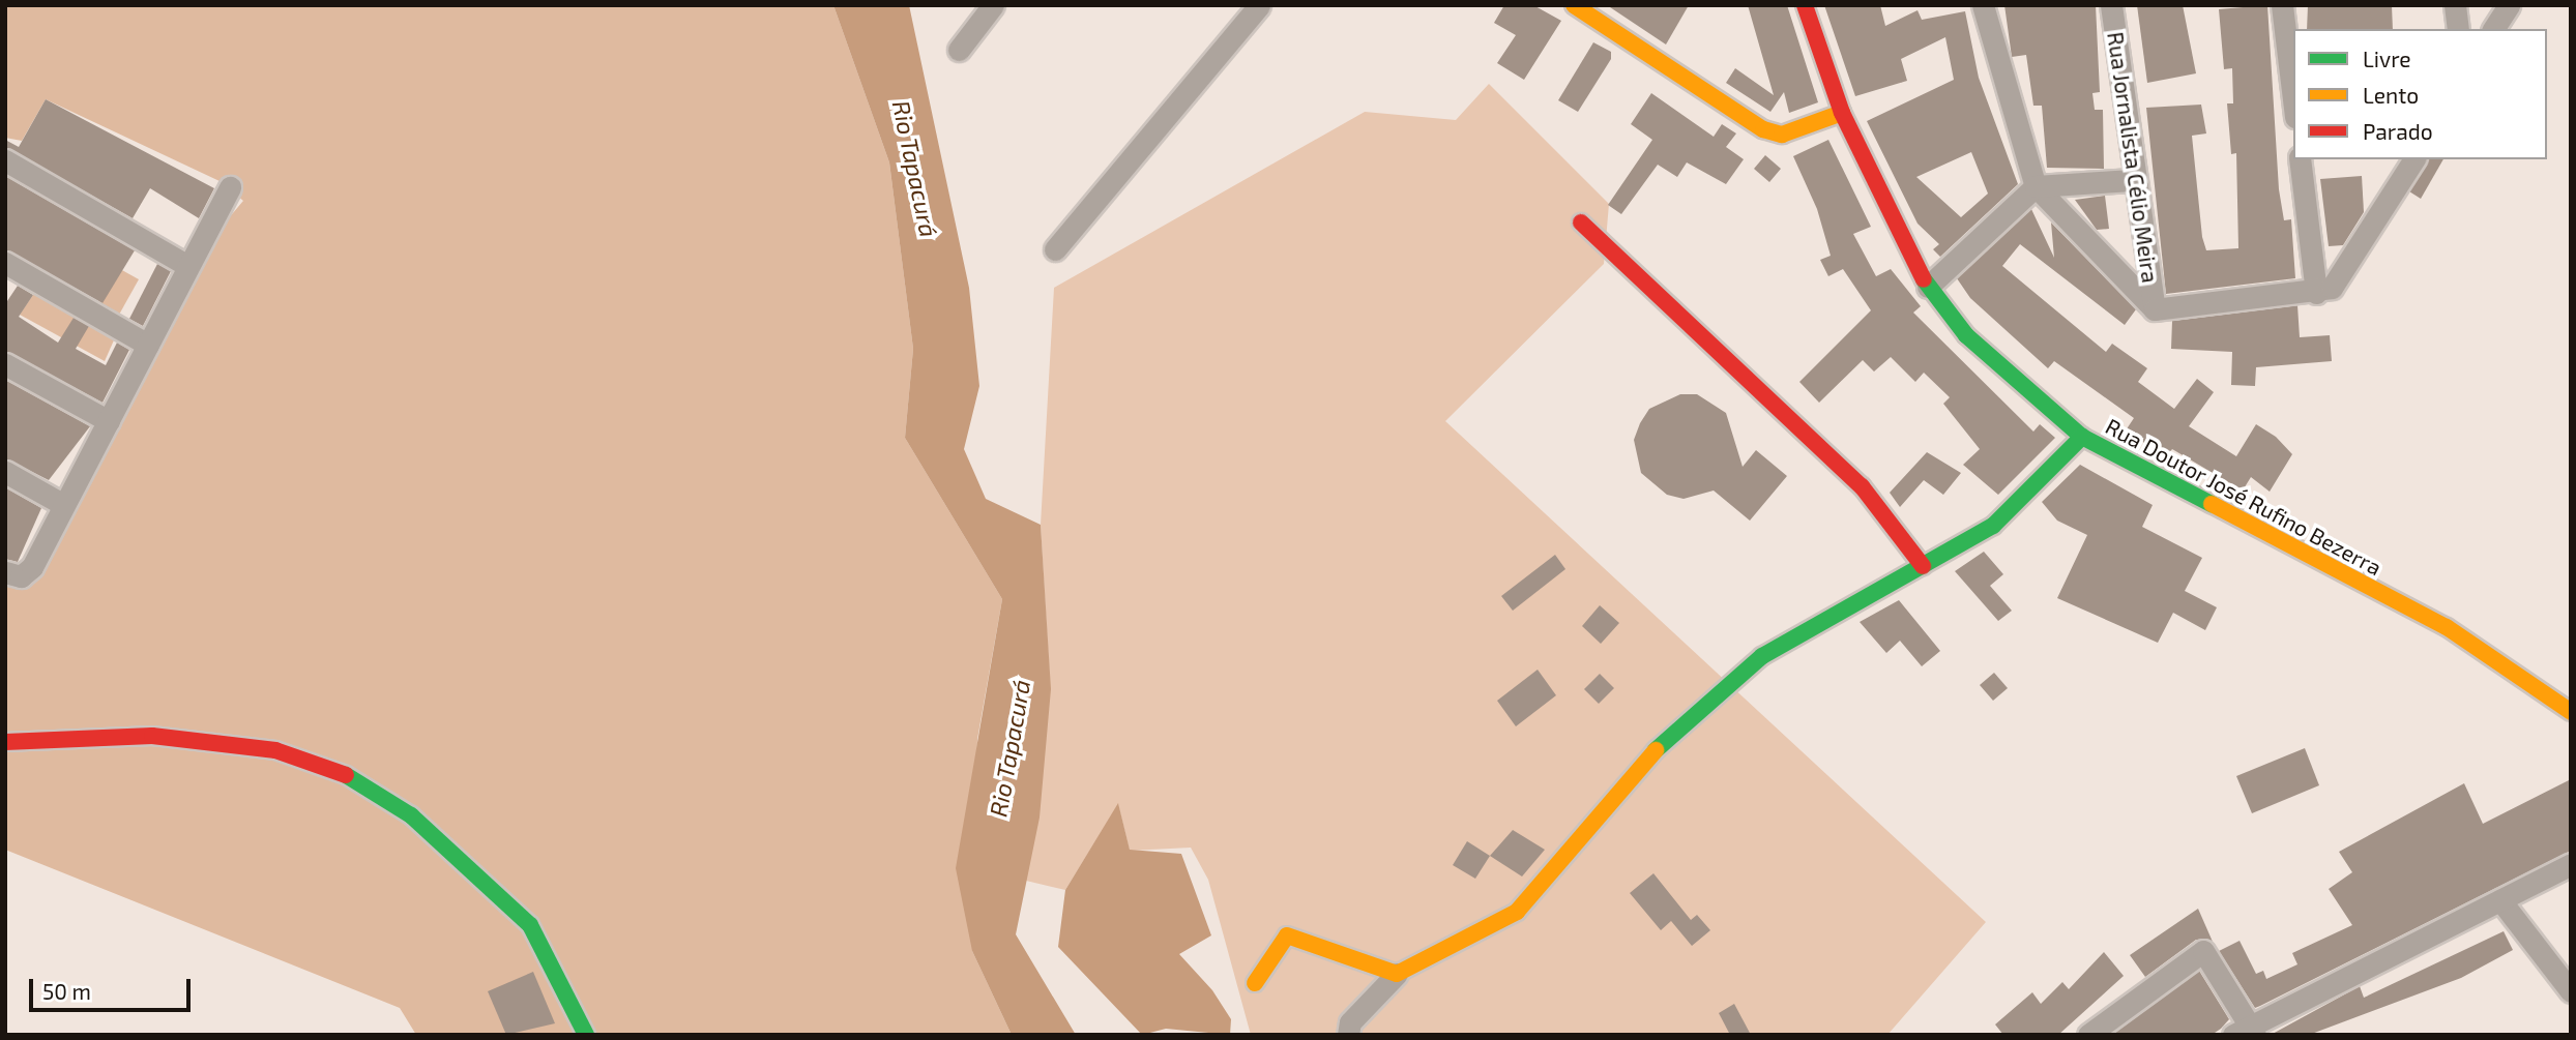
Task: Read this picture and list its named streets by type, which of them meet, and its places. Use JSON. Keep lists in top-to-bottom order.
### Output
{
  "streets": {
    "street": ["Rua Jornalista Célio Meira", "Rua Doutor José Rufino Bezerra"]
  },
  "water": ["Rio Tapacurá"],
  "legend": ["Livre", "Lento", "Parado"],
  "scale_bar": "50 m"
}
